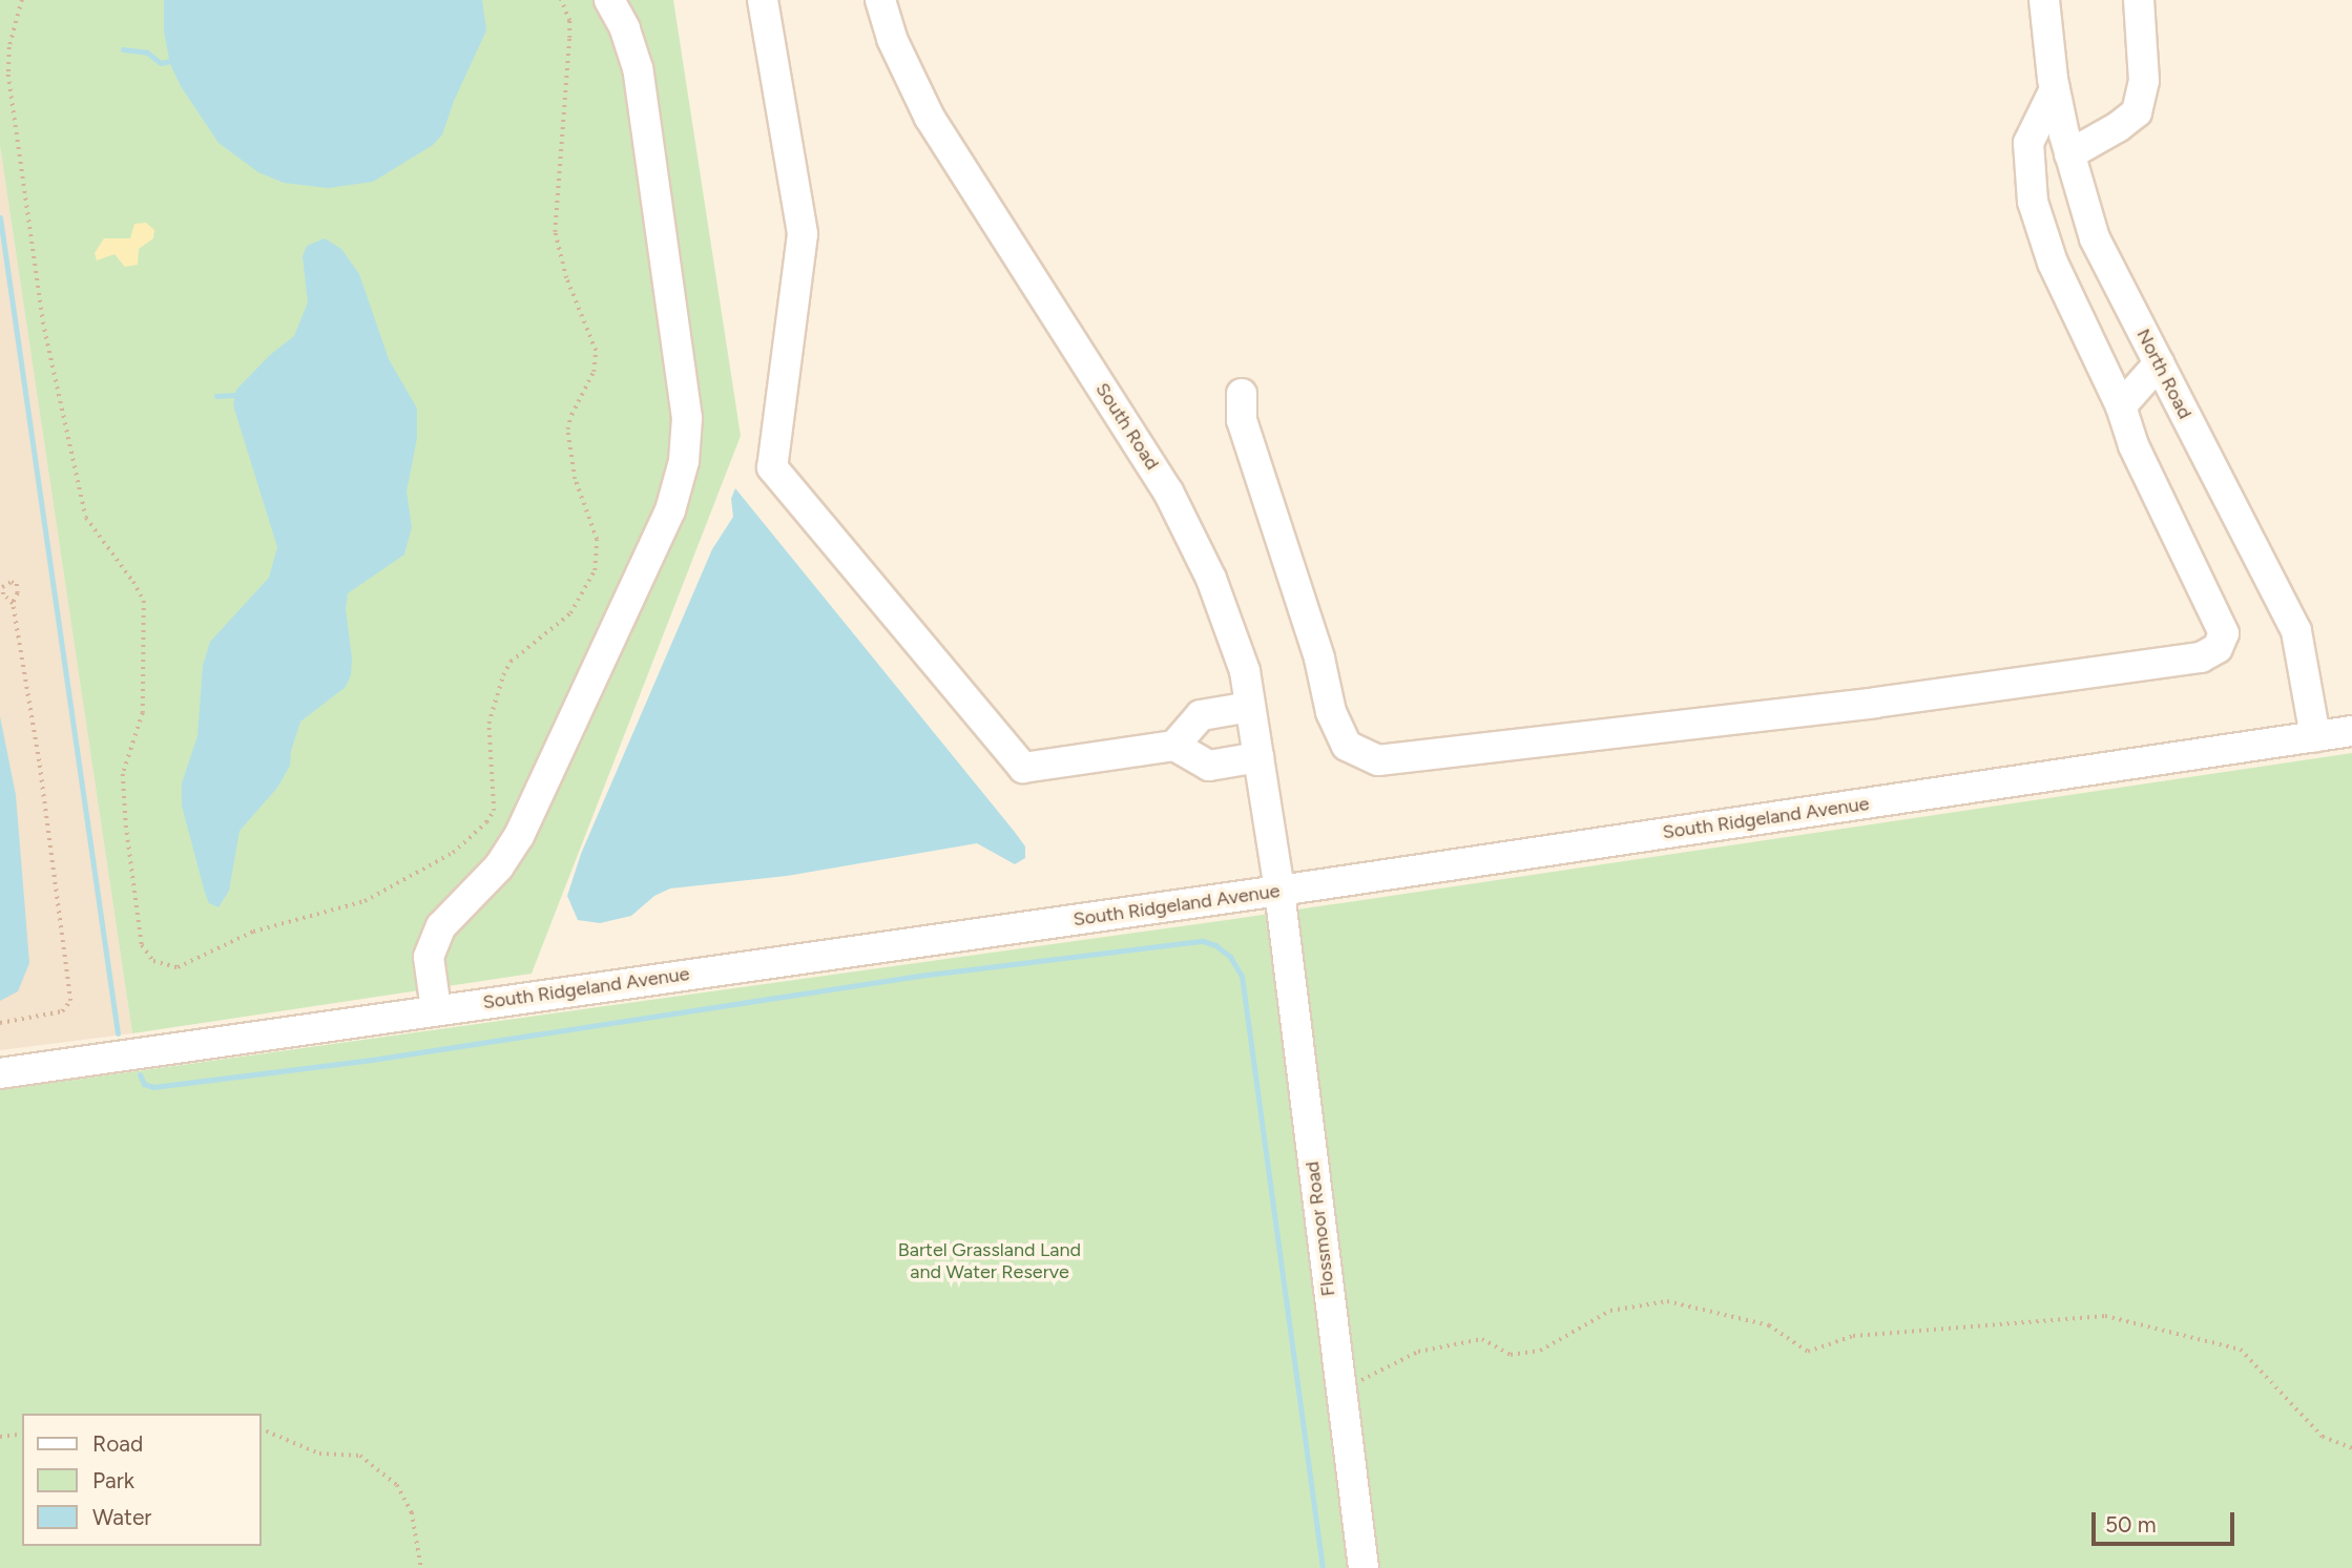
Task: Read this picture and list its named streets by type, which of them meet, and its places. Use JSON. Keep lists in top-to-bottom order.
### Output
{
  "streets": {
    "street": [
      "North Road",
      "South Road",
      "South Ridgeland Avenue",
      "Flossmoor Road"
    ]
  },
  "crossings": [
    ["North Road", "South Ridgeland Avenue"],
    ["South Road", "South Ridgeland Avenue"],
    ["South Road", "Flossmoor Road"],
    ["South Ridgeland Avenue", "Flossmoor Road"]
  ],
  "parks": ["Bartel Grassland Land and Water Reserve"],
  "legend": ["Road", "Park", "Water"],
  "scale_bar": "50 m"
}
